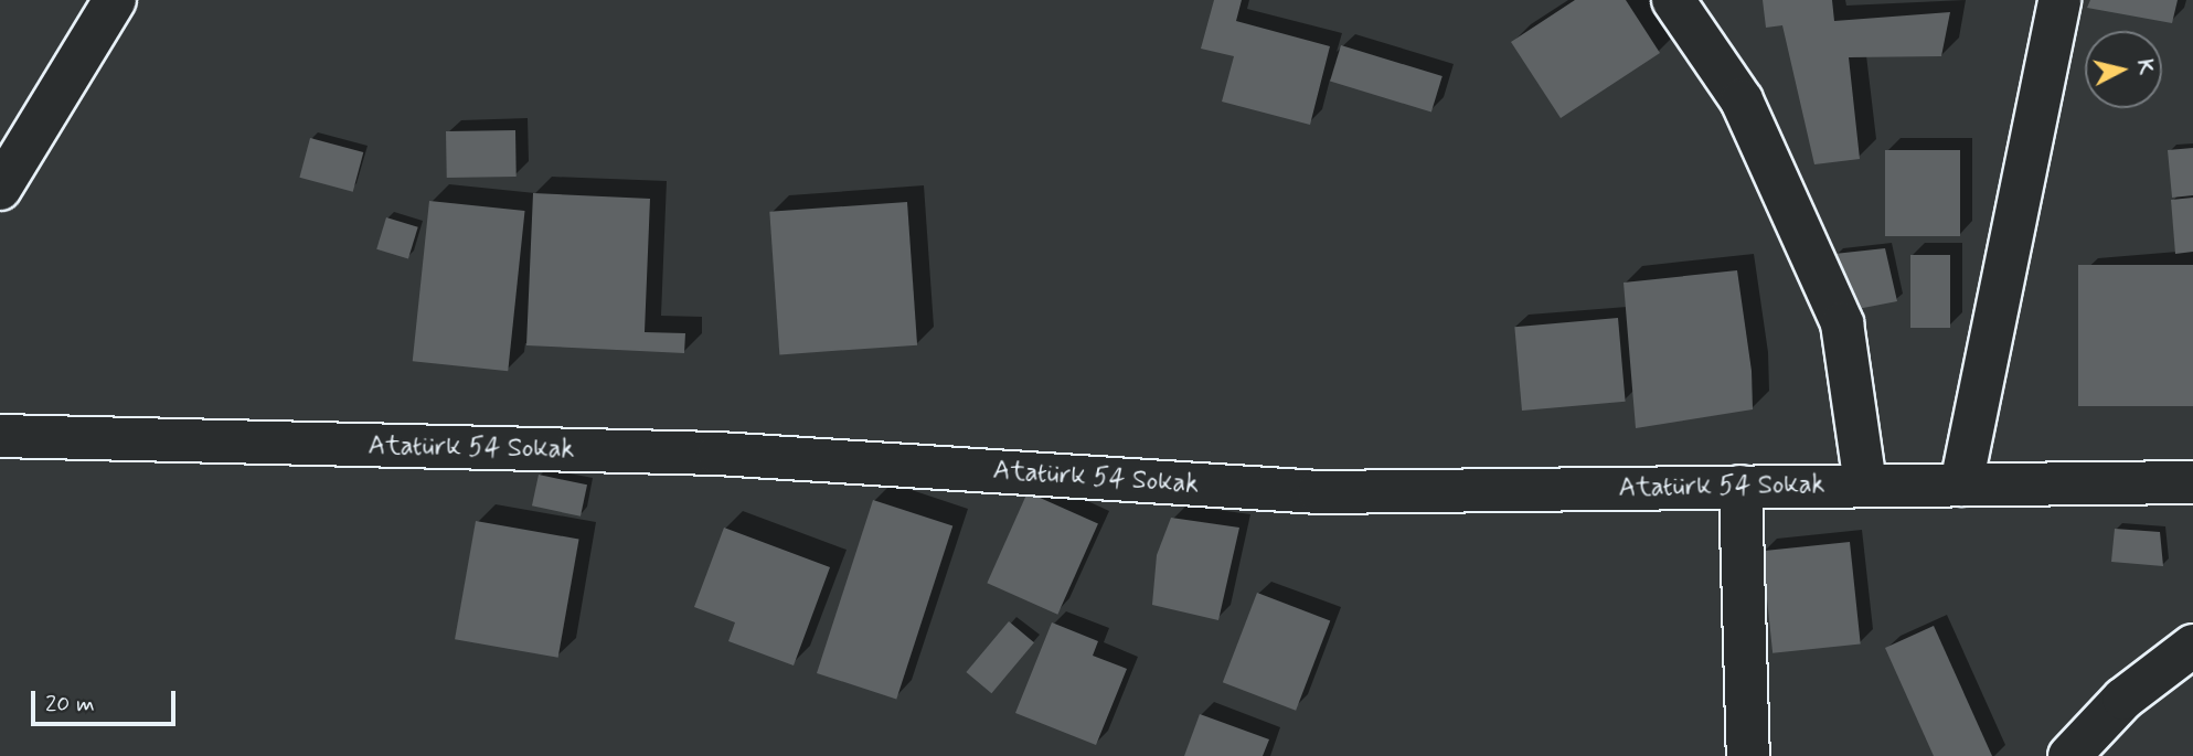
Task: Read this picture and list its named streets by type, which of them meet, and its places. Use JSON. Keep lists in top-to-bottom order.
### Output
{
  "streets": {
    "street": ["Atatürk 54 Sokak"]
  },
  "scale_bar": "20 m",
  "north": "right"
}
